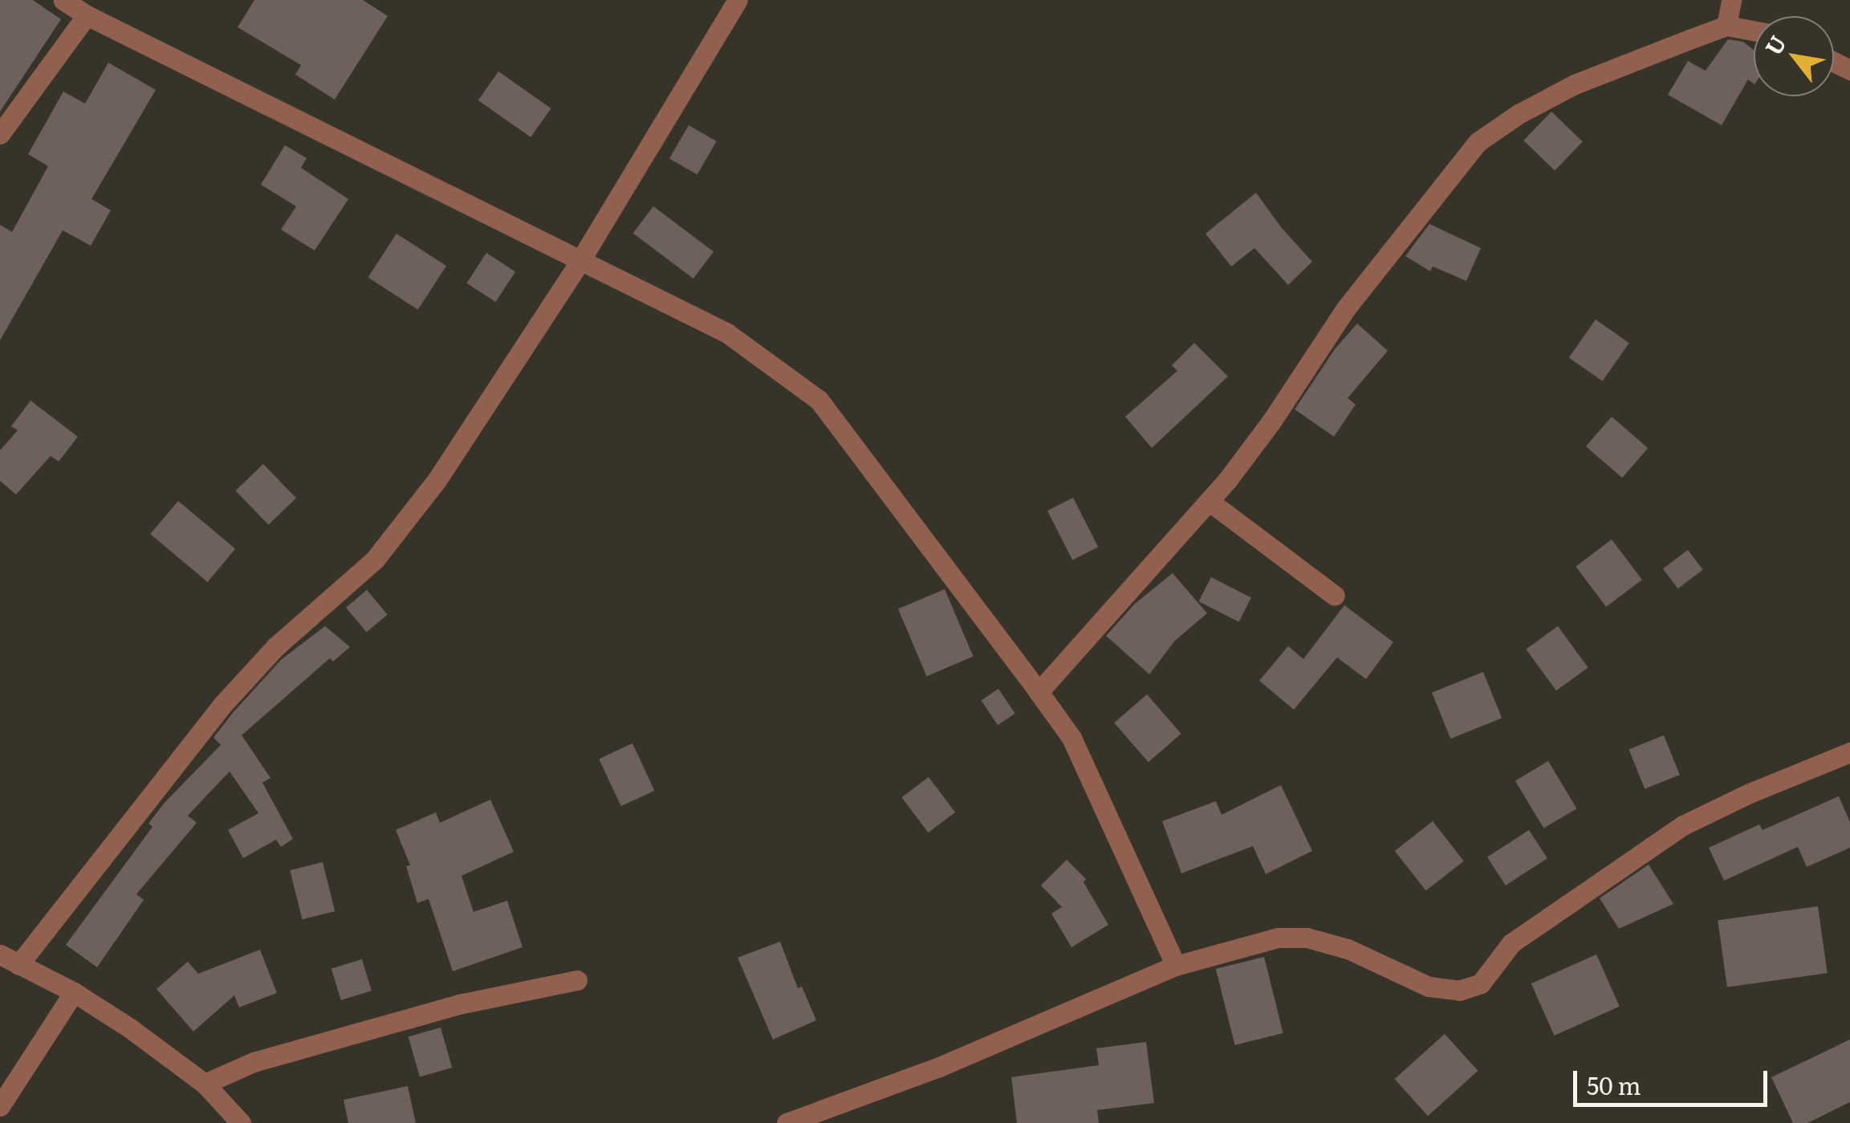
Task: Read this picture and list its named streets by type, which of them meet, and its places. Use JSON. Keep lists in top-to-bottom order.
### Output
{
  "scale_bar": "50 m",
  "north": "top left"
}
